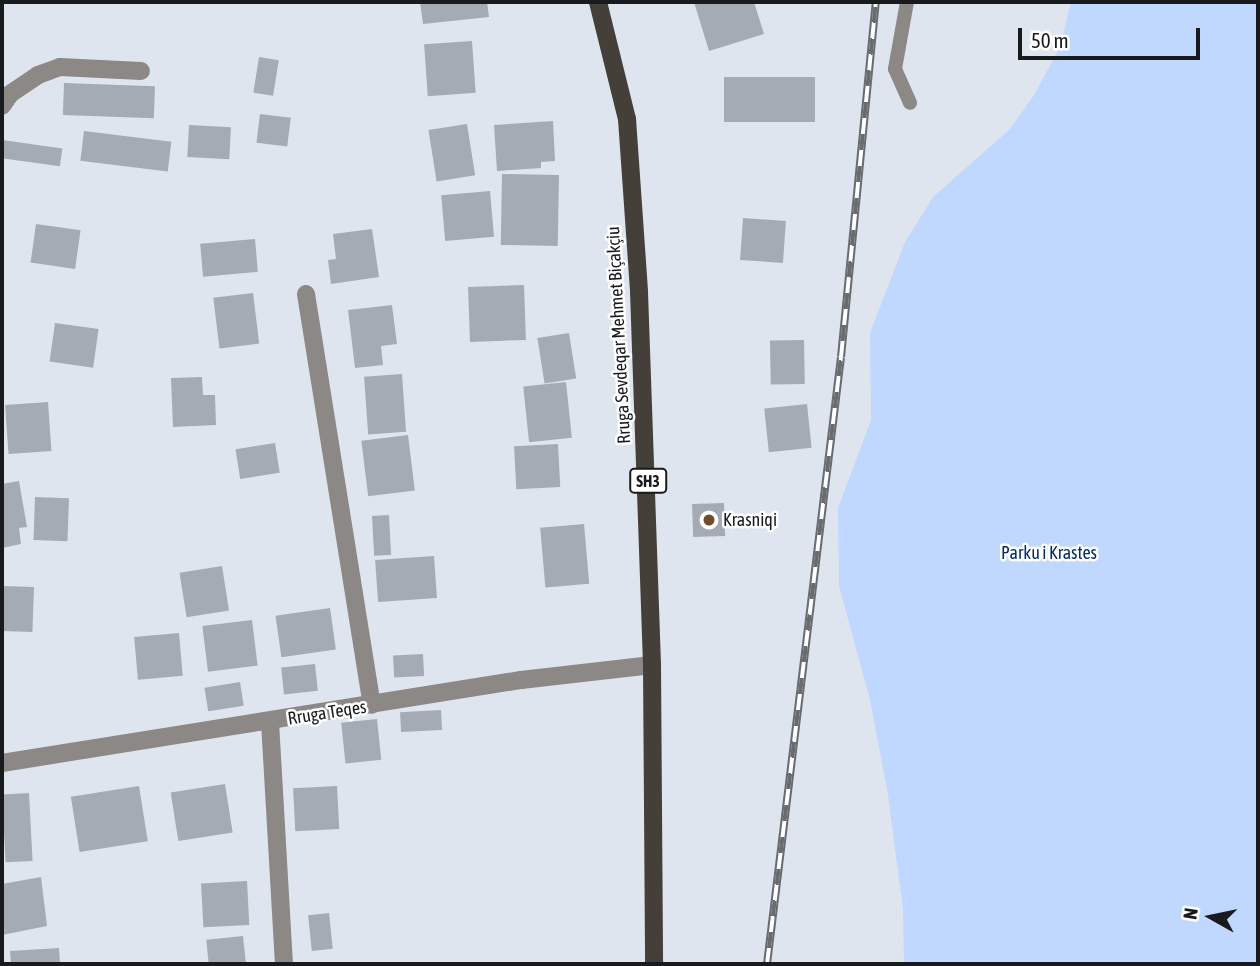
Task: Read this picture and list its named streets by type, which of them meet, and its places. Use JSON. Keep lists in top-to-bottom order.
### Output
{
  "streets": {
    "main road": ["Rruga Sevdeqar Mehmet Biçakçiu", "SH3"],
    "street": ["Rruga Teqes"]
  },
  "crossings": [
    ["Rruga Sevdeqar Mehmet Biçakçiu", "Rruga Teqes"]
  ],
  "parks": ["Parku i Krastes"],
  "places": ["Krasniqi"],
  "scale_bar": "50 m",
  "north": "left"
}
